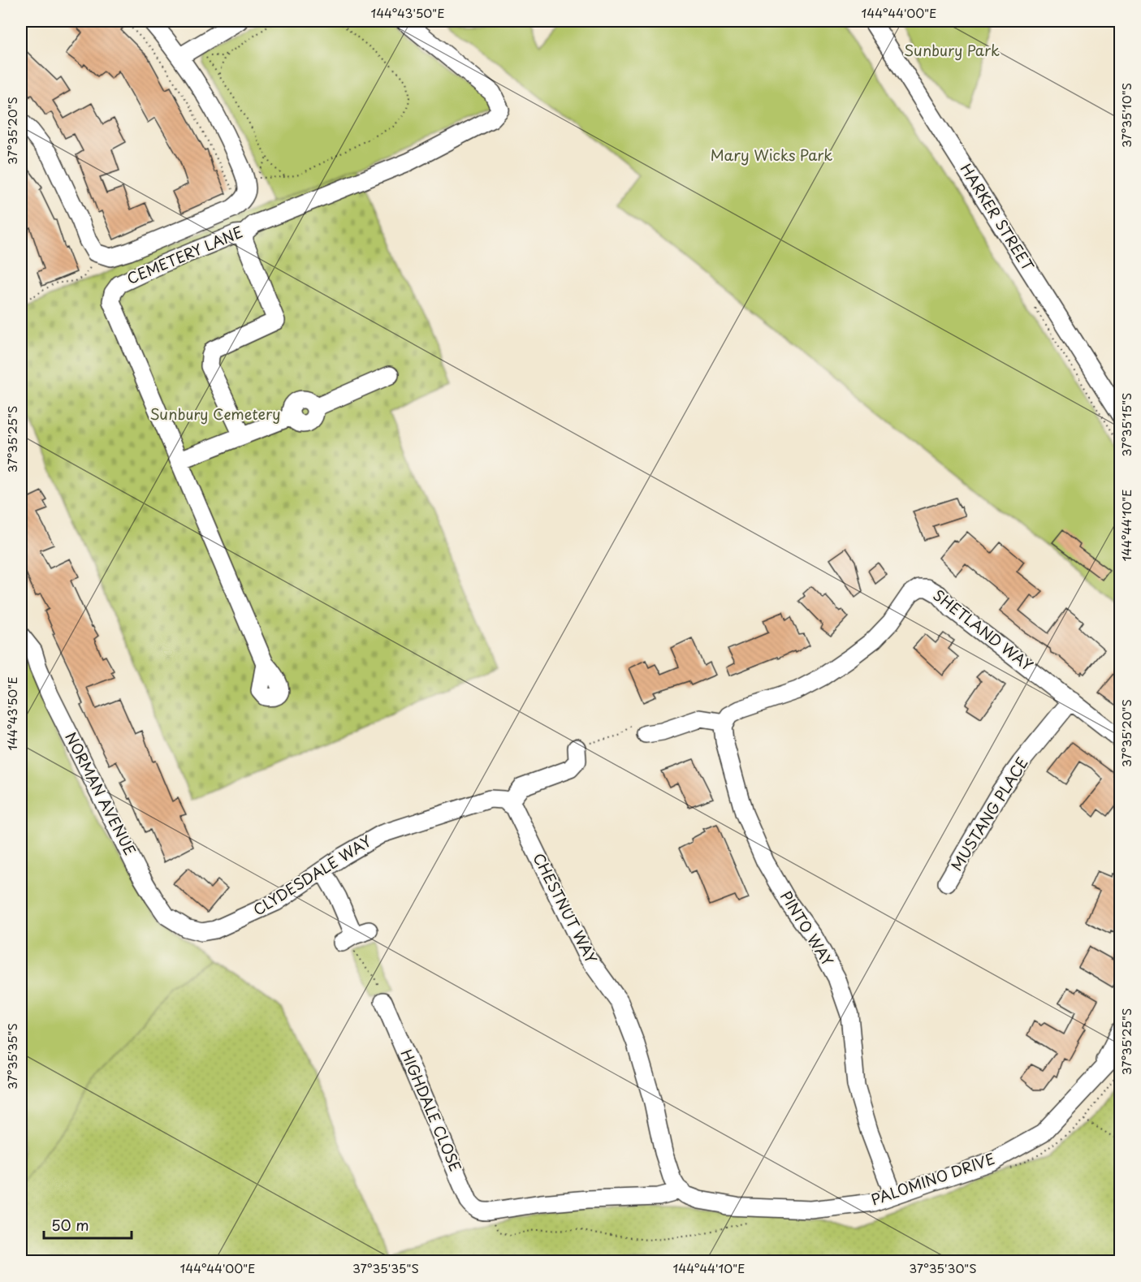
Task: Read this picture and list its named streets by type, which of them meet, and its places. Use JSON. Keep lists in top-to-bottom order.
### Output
{
  "streets": {
    "street": [
      "HARKER STREET",
      "CEMETERY LANE",
      "SHETLAND WAY",
      "NORMAN AVENUE",
      "MUSTANG PLACE",
      "CLYDESDALE WAY",
      "CHESTNUT WAY",
      "PINTO WAY",
      "HIGHDALE CLOSE",
      "PALOMINO DRIVE"
    ]
  },
  "crossings": [
    ["SHETLAND WAY", "MUSTANG PLACE"],
    ["SHETLAND WAY", "PINTO WAY"],
    ["NORMAN AVENUE", "CLYDESDALE WAY"],
    ["CLYDESDALE WAY", "CHESTNUT WAY"],
    ["CHESTNUT WAY", "HIGHDALE CLOSE"],
    ["CHESTNUT WAY", "PALOMINO DRIVE"],
    ["PINTO WAY", "PALOMINO DRIVE"],
    ["HIGHDALE CLOSE", "PALOMINO DRIVE"]
  ],
  "parks": ["Sunbury Park", "Mary Wicks Park", "Sunbury Cemetery"],
  "scale_bar": "50 m",
  "coordinates": [
    "144°43'50\"E",
    "144°44'00\"E",
    "37°35'10\"S",
    "37°35'20\"S",
    "37°35'15\"S",
    "37°35'25\"S",
    "144°44'10\"E",
    "37°35'35\"S",
    "37°35'30\"S"
  ]
}
